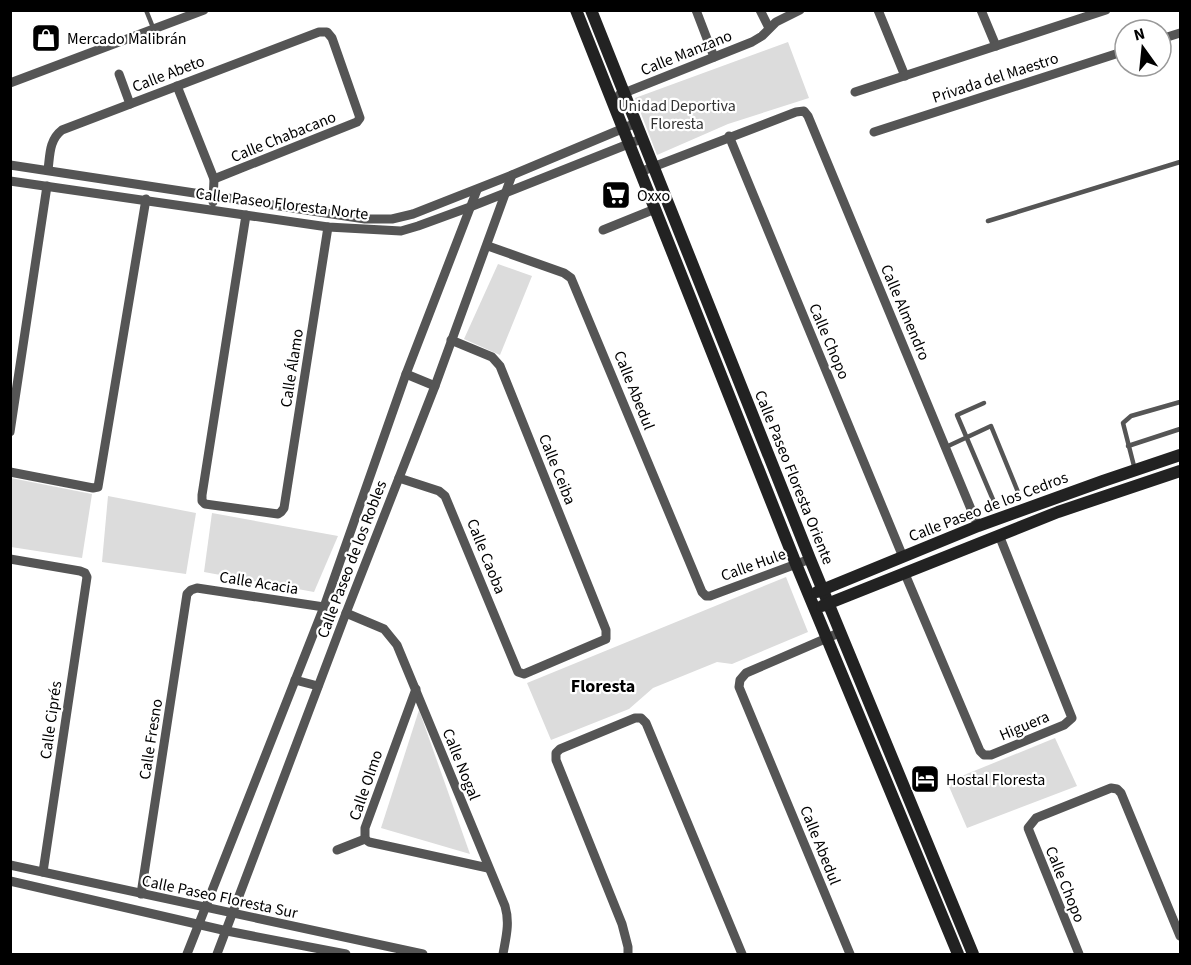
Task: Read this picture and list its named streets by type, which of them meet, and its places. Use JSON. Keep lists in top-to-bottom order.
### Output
{
  "streets": {
    "main road": ["Calle Paseo Floresta Oriente", "Calle Paseo de los Cedros"],
    "street": [
      "Calle Manzano",
      "Calle Abeto",
      "Privada del Maestro",
      "Calle Chabacano",
      "Calle Paseo Floresta Norte",
      "Calle Almendro",
      "Calle Chopo",
      "Calle Álamo",
      "Calle Abedul",
      "Calle Ceiba",
      "Calle Caoba",
      "Calle Paseo de los Robles",
      "Calle Hule",
      "Calle Acacia",
      "Calle Ciprés",
      "Higuera",
      "Calle Fresno",
      "Calle Nogal",
      "Calle Olmo",
      "Calle Paseo Floresta Sur"
    ]
  },
  "crossings": [
    ["Calle Manzano", "Calle Paseo Floresta Oriente"],
    ["Calle Abeto", "Calle Chabacano"],
    ["Calle Abeto", "Calle Paseo Floresta Norte"],
    ["Calle Paseo Floresta Norte", "Calle Álamo"],
    ["Calle Paseo Floresta Norte", "Calle Paseo Floresta Oriente"],
    ["Calle Paseo Floresta Norte", "Calle Paseo de los Robles"],
    ["Calle Almendro", "Calle Chopo"],
    ["Calle Almendro", "Calle Paseo de los Cedros"],
    ["Calle Chopo", "Calle Paseo de los Cedros"],
    ["Calle Abedul", "Calle Paseo Floresta Oriente"],
    ["Calle Abedul", "Calle Paseo de los Robles"],
    ["Calle Abedul", "Calle Hule"],
    ["Calle Ceiba", "Calle Caoba"],
    ["Calle Ceiba", "Calle Paseo de los Robles"],
    ["Calle Paseo Floresta Oriente", "Calle Paseo de los Cedros"],
    ["Calle Paseo Floresta Oriente", "Calle Hule"],
    ["Calle Paseo de los Cedros", "Higuera"],
    ["Calle Caoba", "Calle Paseo de los Robles"],
    ["Calle Paseo de los Robles", "Calle Acacia"],
    ["Calle Paseo de los Robles", "Calle Nogal"],
    ["Calle Paseo de los Robles", "Calle Paseo Floresta Sur"],
    ["Calle Acacia", "Calle Fresno"],
    ["Calle Ciprés", "Calle Paseo Floresta Sur"],
    ["Calle Fresno", "Calle Paseo Floresta Sur"],
    ["Calle Nogal", "Calle Olmo"]
  ],
  "districts": ["Floresta"],
  "parks": ["Unidad Deportiva Floresta"],
  "places": {
    "shop": ["Mercado Malibrán"],
    "supermarket": ["Oxxo"],
    "hotel": ["Hostal Floresta"]
  },
  "north": "top"
}
